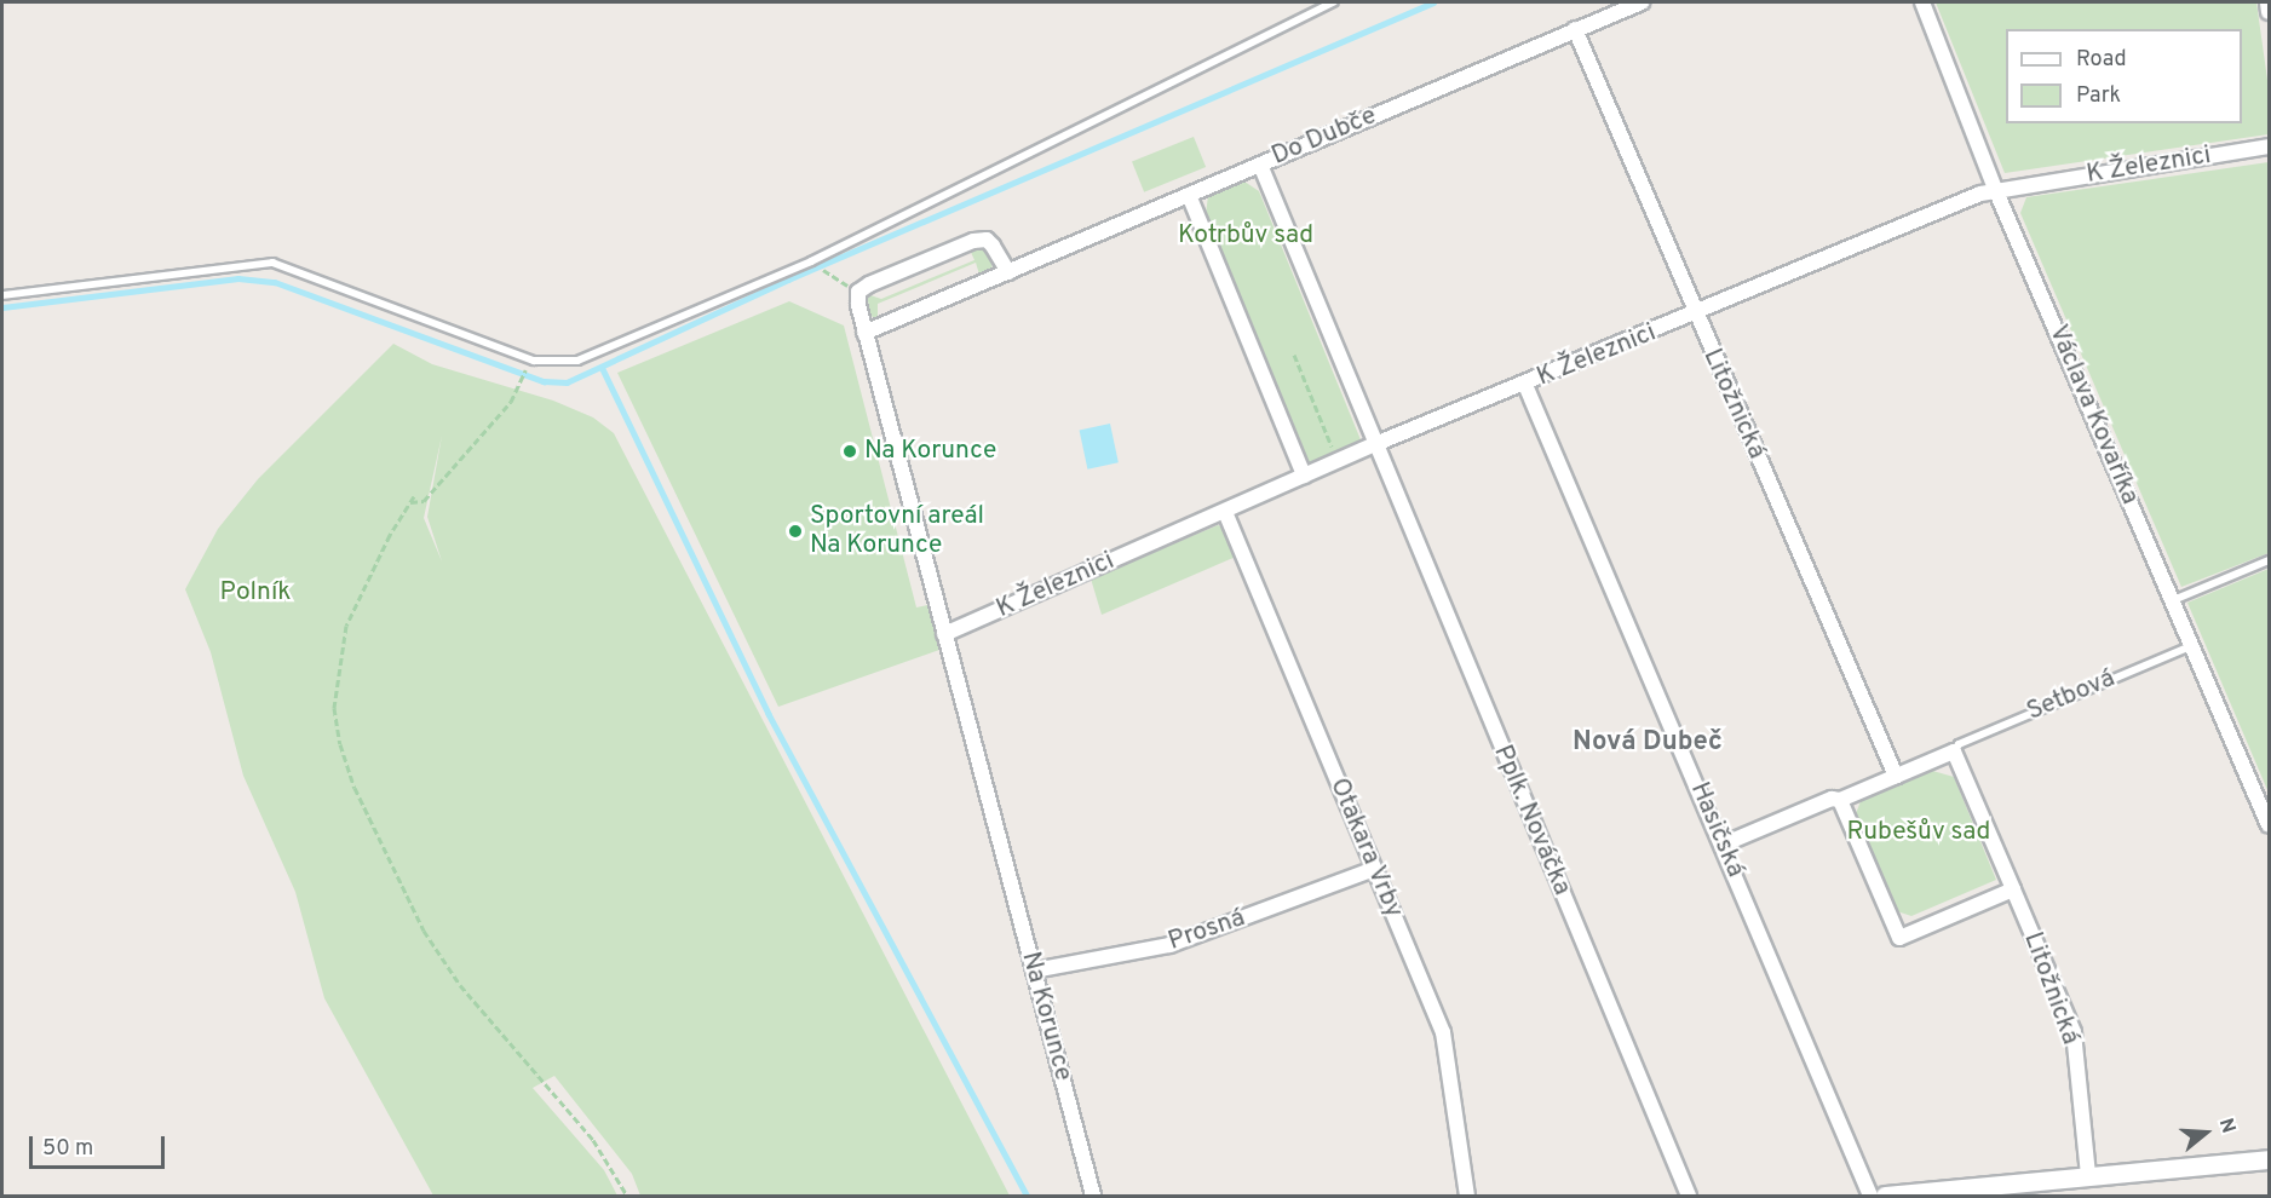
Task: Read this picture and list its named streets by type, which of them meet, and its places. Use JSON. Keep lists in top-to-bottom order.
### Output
{
  "streets": {
    "street": [
      "Do Dubče",
      "K Železnici",
      "Litožnická",
      "Václava Kovaříka",
      "Pplk. Nováčka",
      "Hasičská",
      "Otakara Vrby",
      "Prosná",
      "Na Korunce"
    ],
    "lane": ["Setbová"]
  },
  "crossings": [
    ["Do Dubče", "Litožnická"],
    ["Do Dubče", "Pplk. Nováčka"],
    ["Do Dubče", "Na Korunce"],
    ["K Železnici", "Litožnická"],
    ["K Železnici", "Václava Kovaříka"],
    ["K Železnici", "Pplk. Nováčka"],
    ["K Železnici", "Hasičská"],
    ["K Železnici", "Otakara Vrby"],
    ["K Železnici", "Na Korunce"],
    ["Litožnická", "Setbová"],
    ["Václava Kovaříka", "Setbová"],
    ["Otakara Vrby", "Prosná"],
    ["Prosná", "Na Korunce"]
  ],
  "districts": ["Nová Dubeč"],
  "parks": ["Kotrbův sad", "Polník", "Rubešův sad"],
  "places": ["Na Korunce", "Sportovní areál Na Korunce"],
  "legend": ["Road", "Park"],
  "scale_bar": "50 m",
  "north": "right"
}
